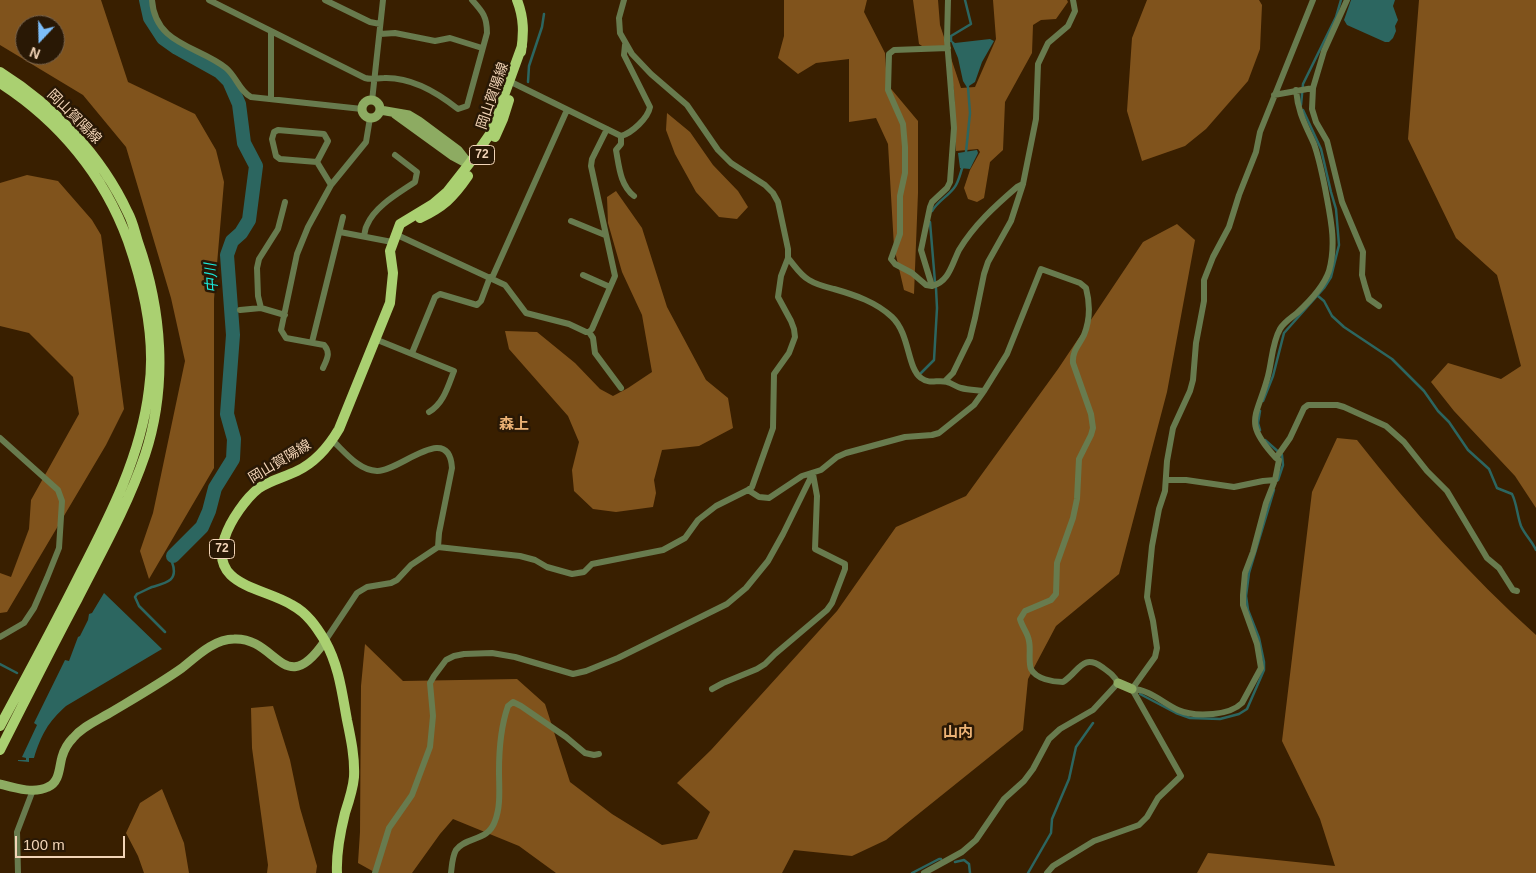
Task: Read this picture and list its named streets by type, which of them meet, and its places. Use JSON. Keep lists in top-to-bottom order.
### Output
{
  "streets": {
    "main road": ["岡山賀陽線", "72"]
  },
  "districts": ["森上", "山内"],
  "water": ["中川"],
  "scale_bar": "100 m",
  "north": "bottom"
}
